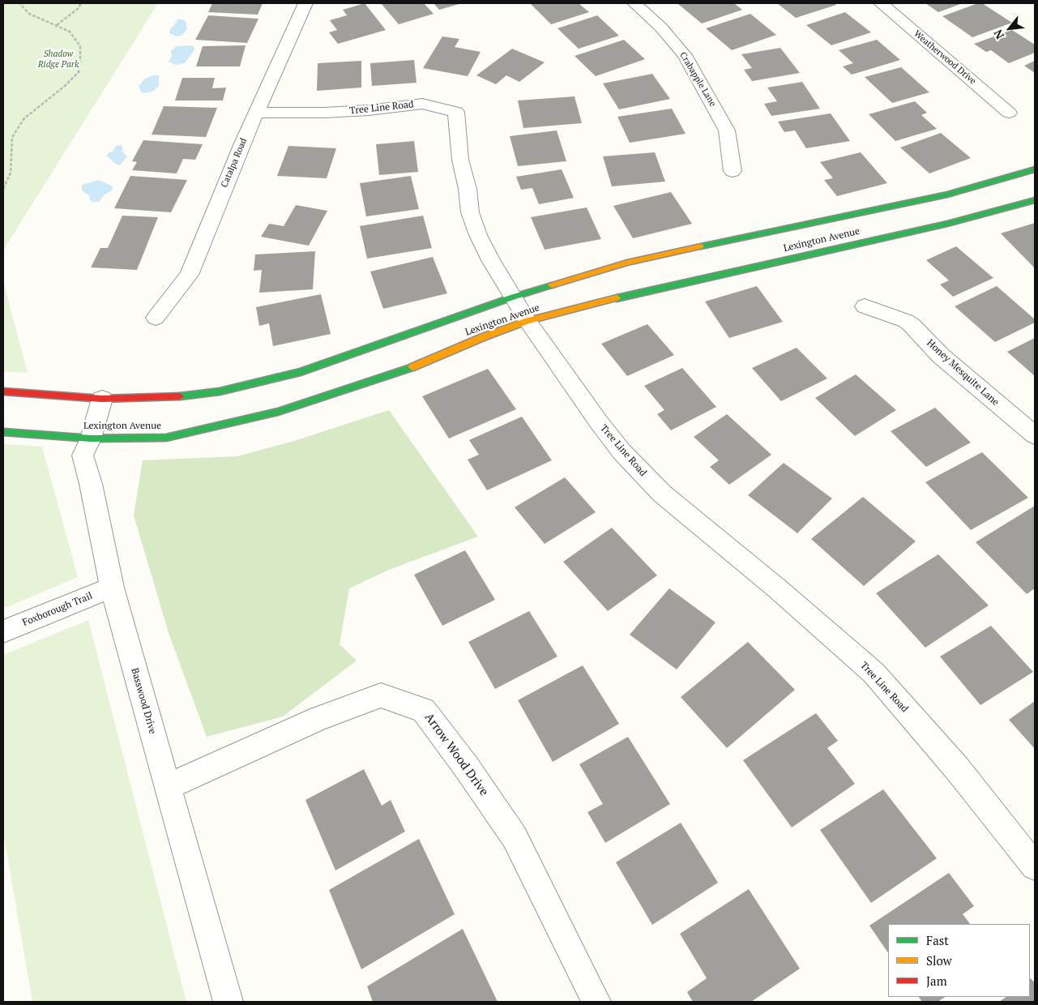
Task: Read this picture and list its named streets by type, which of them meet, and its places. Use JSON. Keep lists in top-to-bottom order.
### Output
{
  "streets": {
    "street": [
      "Weatherwood Drive",
      "Crabapple Lane",
      "Tree Line Road",
      "Catalpa Road",
      "Lexington Avenue",
      "Honey Mesquite Lane",
      "Foxborough Trail",
      "Basswood Drive",
      "Arrow Wood Drive"
    ]
  },
  "crossings": [
    ["Tree Line Road", "Catalpa Road"],
    ["Tree Line Road", "Lexington Avenue"],
    ["Lexington Avenue", "Basswood Drive"],
    ["Foxborough Trail", "Basswood Drive"],
    ["Basswood Drive", "Arrow Wood Drive"]
  ],
  "parks": ["Shadow Ridge Park"],
  "legend": ["Fast", "Slow", "Jam"],
  "north": "bottom left"
}
